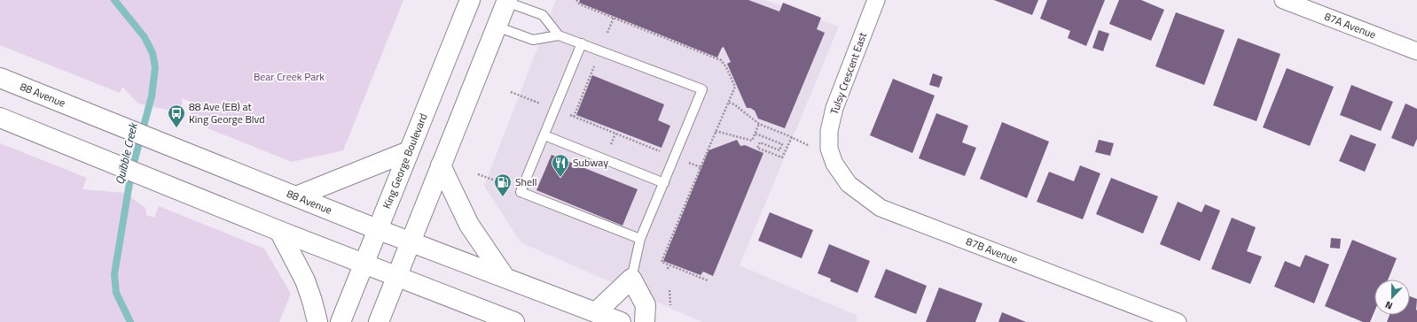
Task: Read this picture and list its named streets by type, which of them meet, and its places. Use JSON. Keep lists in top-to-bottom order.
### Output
{
  "streets": {
    "main road": ["88 Avenue", "King George Boulevard"],
    "street": ["87A Avenue", "Tulsy Crescent East", "87B Avenue"]
  },
  "crossings": [
    ["Tulsy Crescent East", "87B Avenue"],
    ["88 Avenue", "King George Boulevard"]
  ],
  "water": ["Quibble Creek"],
  "parks": ["Bear Creek Park"],
  "places": {
    "bus stop": ["88 Ave (EB) at King George Blvd"],
    "restaurant": ["Subway"],
    "fuel station": ["Shell"]
  },
  "north": "bottom"
}
